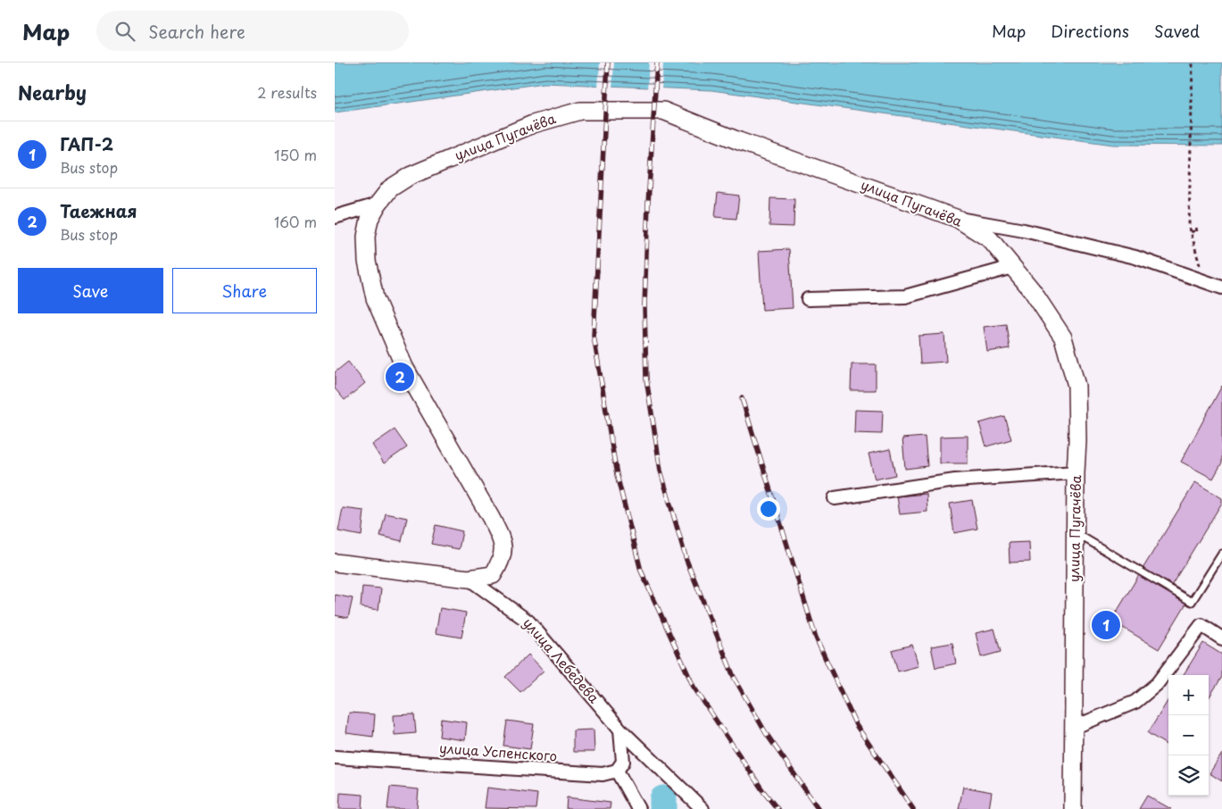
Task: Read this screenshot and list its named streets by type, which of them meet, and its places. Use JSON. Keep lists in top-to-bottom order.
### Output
{
  "streets": {
    "street": ["улица Пугачёва", "улица Лебедева", "улица Успенского"]
  },
  "crossings": [
    ["улица Пугачёва", "улица Лебедева"]
  ],
  "page": {
    "header": "Map",
    "search": "Search here",
    "nav": ["Map", "Directions", "Saved"],
    "heading": ["Nearby", "2 results"],
    "list": [
      {
        "mark": "1",
        "name": "ГАП-2",
        "note": "Bus stop",
        "value": "150 m"
      },
      {
        "mark": "2",
        "name": "Таежная",
        "note": "Bus stop",
        "value": "160 m"
      }
    ],
    "buttons": ["Save", "Share"],
    "pins": ["2", "1"],
    "map_buttons": ["+", "−"]
  }
}
